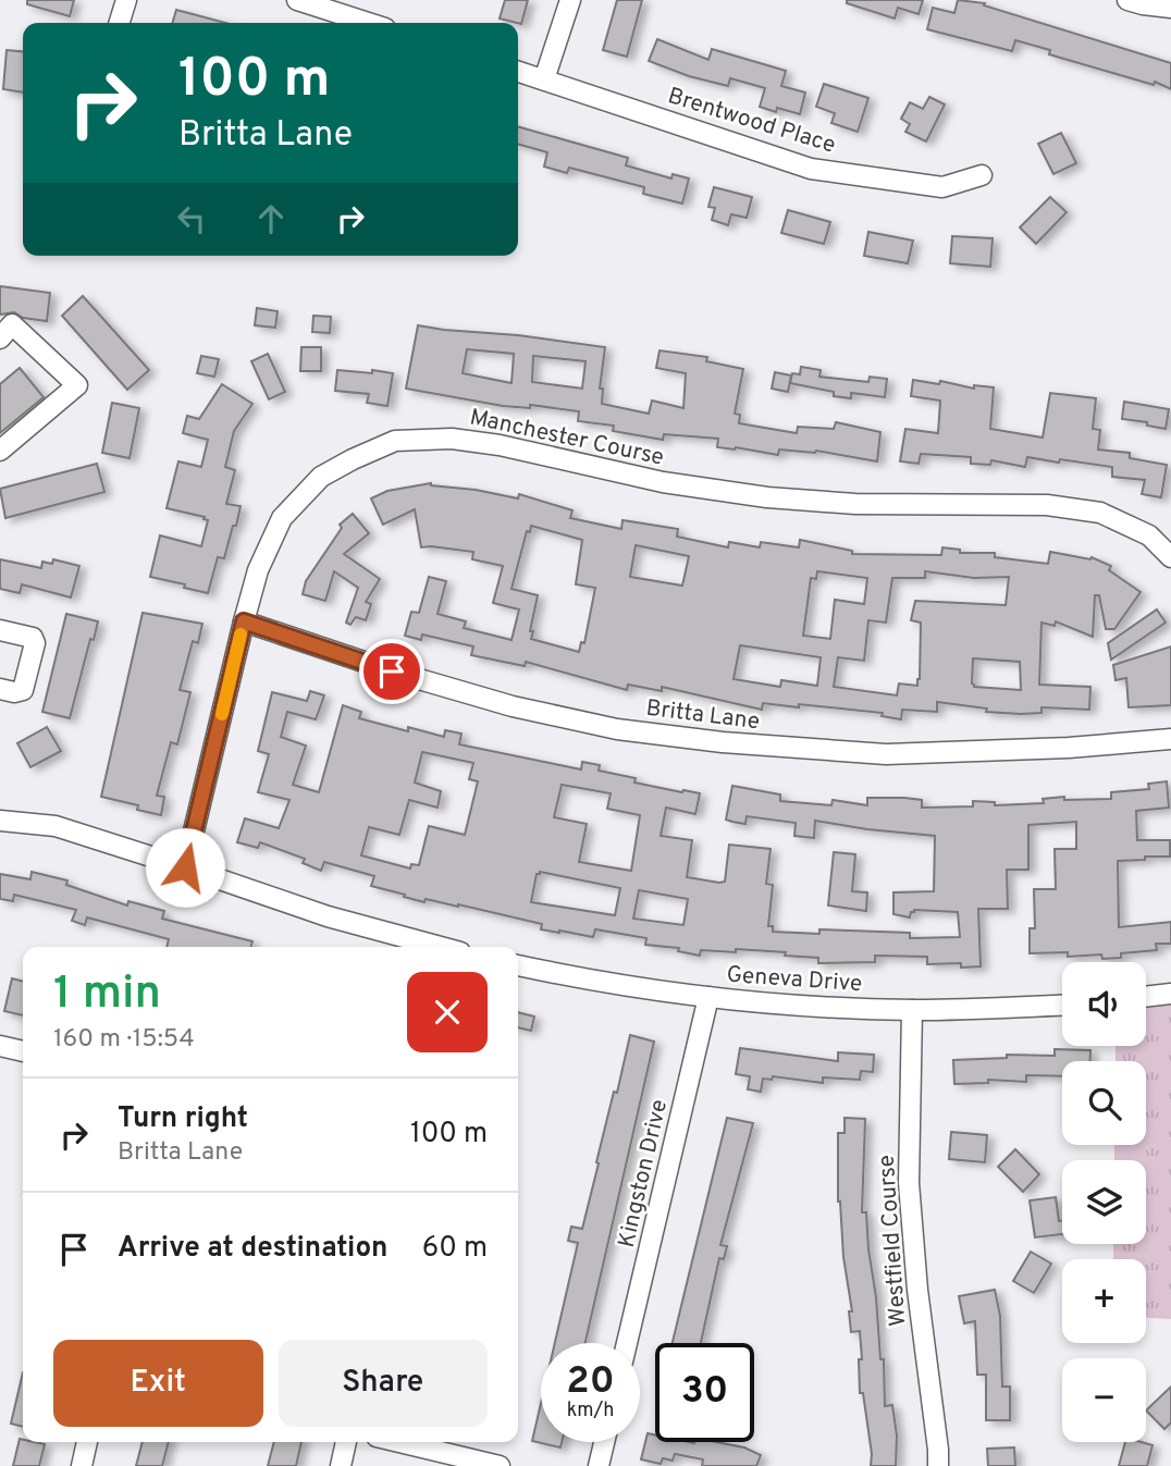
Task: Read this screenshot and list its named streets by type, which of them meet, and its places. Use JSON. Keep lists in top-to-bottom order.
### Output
{
  "streets": {
    "street": [
      "Brentwood Place",
      "Manchester Course",
      "Britta Lane",
      "Geneva Drive",
      "Kingston Drive",
      "Westfield Course"
    ]
  },
  "crossings": [
    ["Manchester Course", "Britta Lane"],
    ["Geneva Drive", "Kingston Drive"],
    ["Geneva Drive", "Westfield Course"]
  ],
  "page": {
    "turn": ["100 m", "Britta Lane"],
    "heading": ["1 min", "160 m · 15:54"],
    "map_buttons": ["+", "−"],
    "list": [
      {
        "name": "Turn right",
        "note": "Britta Lane",
        "value": "100 m"
      },
      {
        "name": "Arrive at destination",
        "value": "60 m"
      }
    ],
    "buttons": ["Exit", "Share"],
    "speed": "20 km/h",
    "limit": "30"
  }
}
